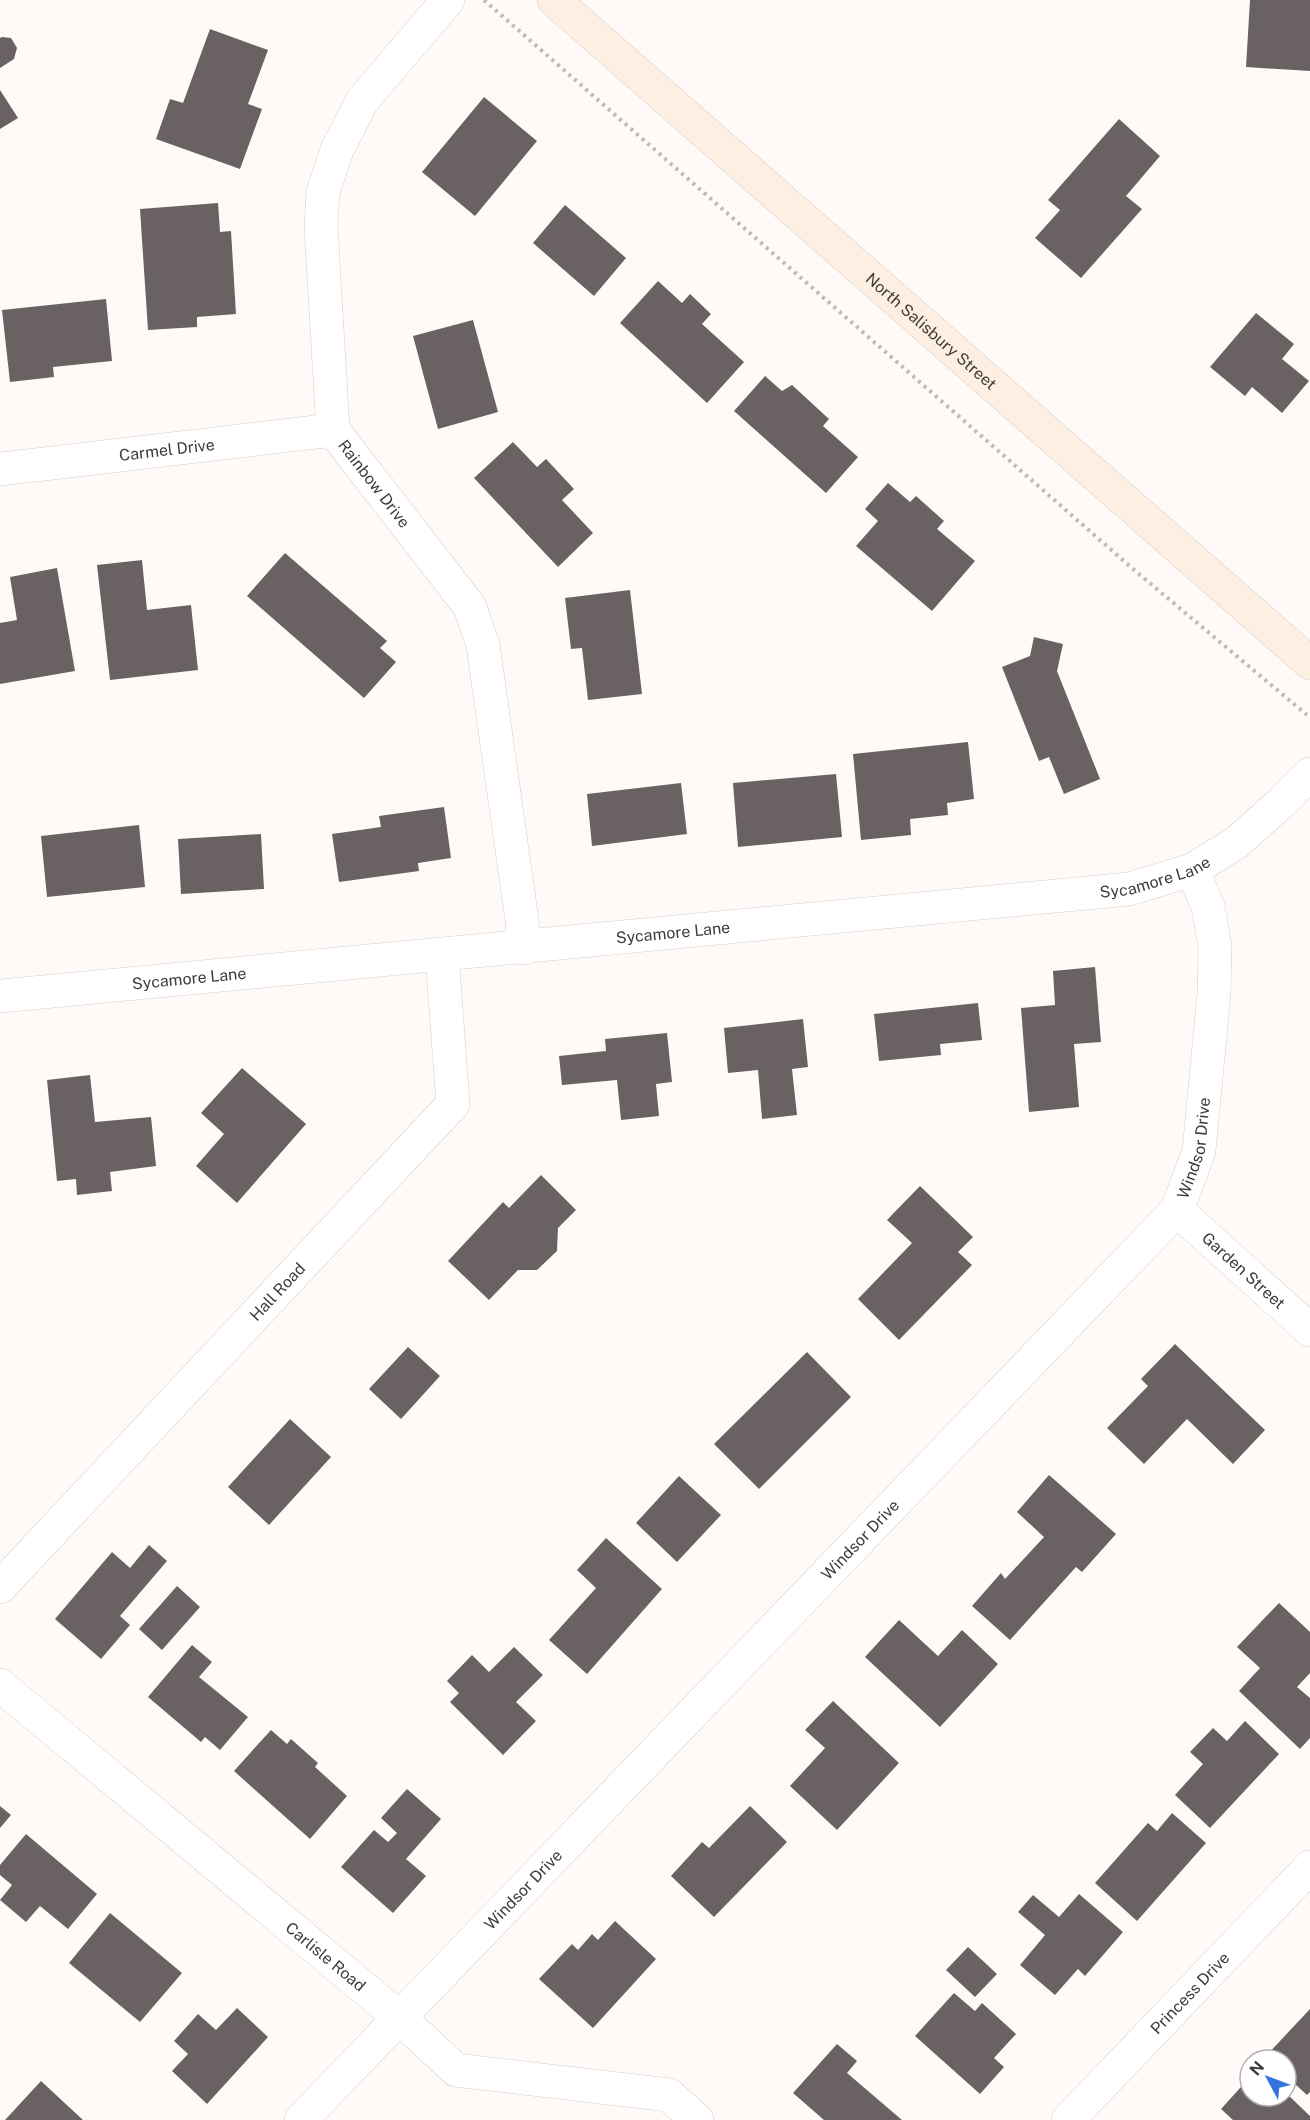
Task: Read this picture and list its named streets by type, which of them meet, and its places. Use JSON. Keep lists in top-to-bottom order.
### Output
{
  "streets": {
    "street": [
      "North Salisbury Street",
      "Carmel Drive",
      "Rainbow Drive",
      "Sycamore Lane",
      "Windsor Drive",
      "Garden Street",
      "Hall Road",
      "Carlisle Road",
      "Princess Drive"
    ]
  },
  "crossings": [
    ["Carmel Drive", "Rainbow Drive"],
    ["Rainbow Drive", "Sycamore Lane"],
    ["Sycamore Lane", "Windsor Drive"],
    ["Sycamore Lane", "Hall Road"],
    ["Windsor Drive", "Garden Street"],
    ["Windsor Drive", "Carlisle Road"]
  ],
  "north": "top left"
}
